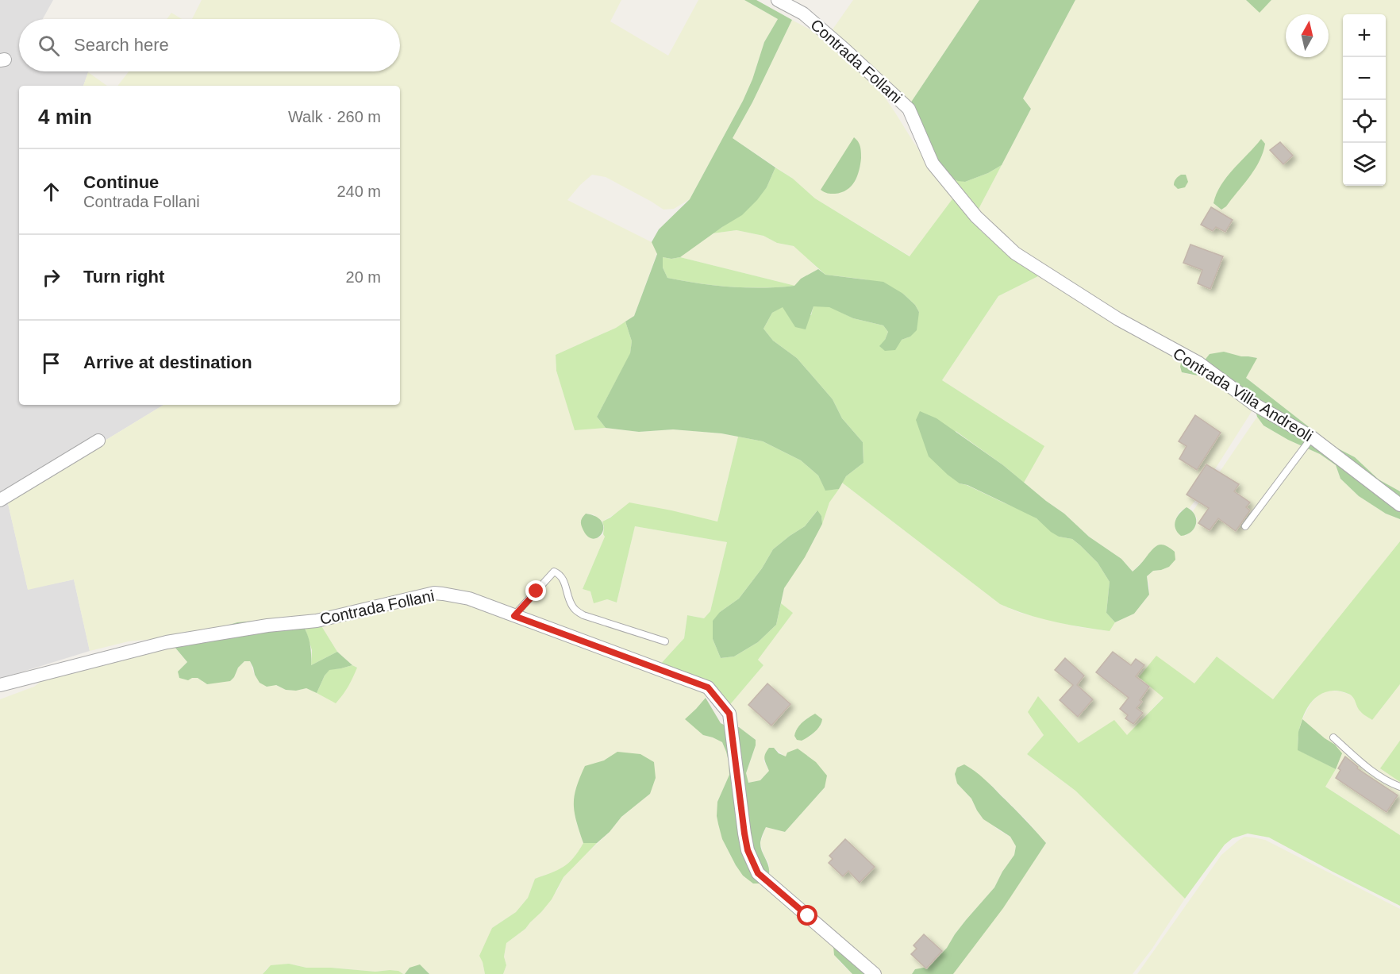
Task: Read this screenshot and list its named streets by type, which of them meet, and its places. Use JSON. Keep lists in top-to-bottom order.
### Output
{
  "streets": {
    "street": ["Contrada Follani", "Contrada Villa Andreoli"]
  },
  "crossings": [
    ["Contrada Follani", "Contrada Villa Andreoli"]
  ],
  "north": "top",
  "page": {
    "map_buttons": ["+", "−"],
    "search": "Search here",
    "heading": ["4 min", "Walk · 260 m"],
    "list": [
      ["Continue", "Contrada Follani", "240 m"],
      ["Turn right", "20 m"],
      "Arrive at destination"
    ]
  }
}
